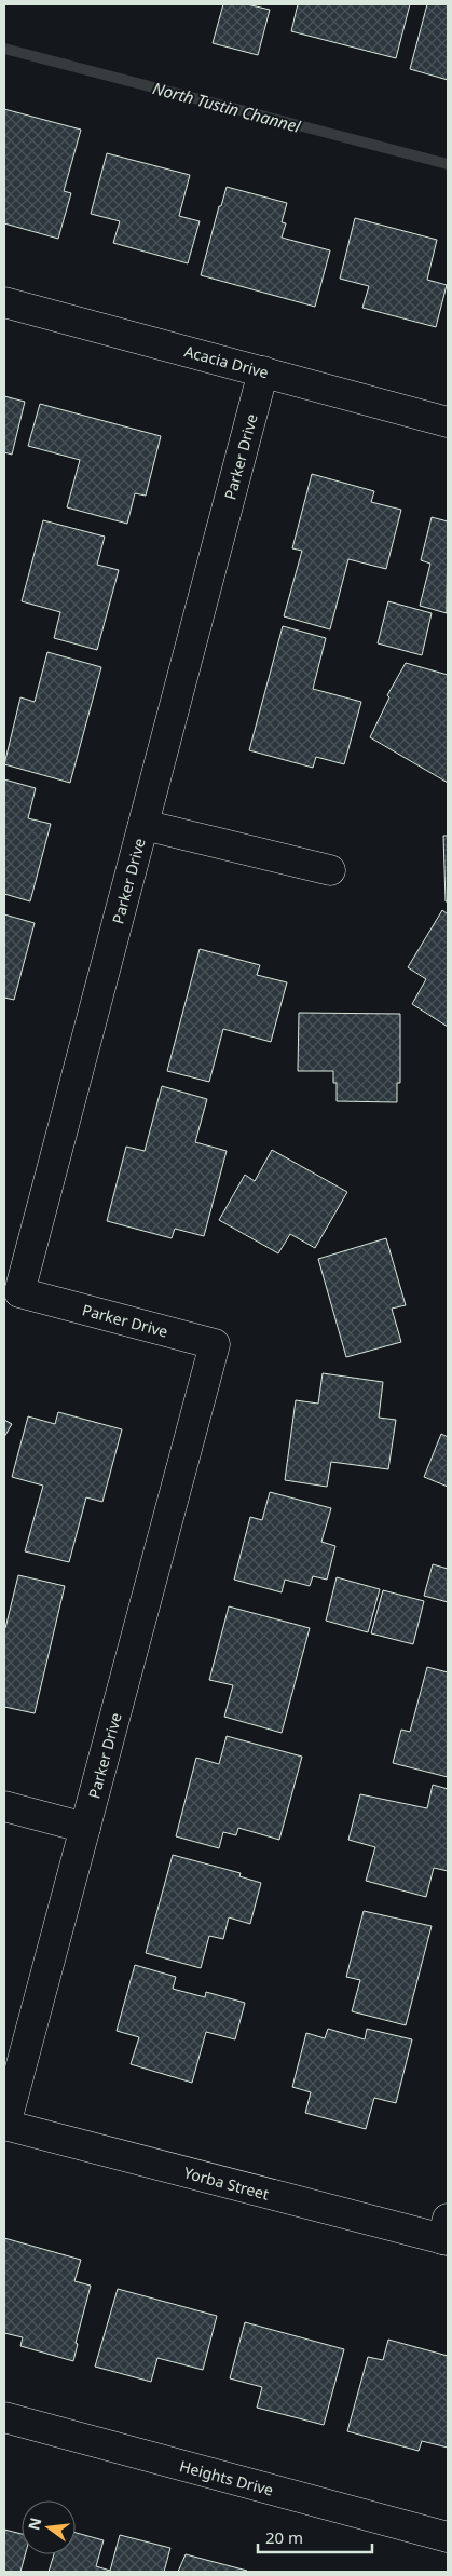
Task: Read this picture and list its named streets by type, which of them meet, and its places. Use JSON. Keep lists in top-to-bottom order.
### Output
{
  "streets": {
    "street": [
      "Acacia Drive",
      "Parker Drive",
      "Yorba Street",
      "Heights Drive"
    ]
  },
  "crossings": [
    ["Acacia Drive", "Parker Drive"],
    ["Parker Drive", "Yorba Street"]
  ],
  "water": ["North Tustin Channel"],
  "scale_bar": "20 m",
  "north": "left"
}
